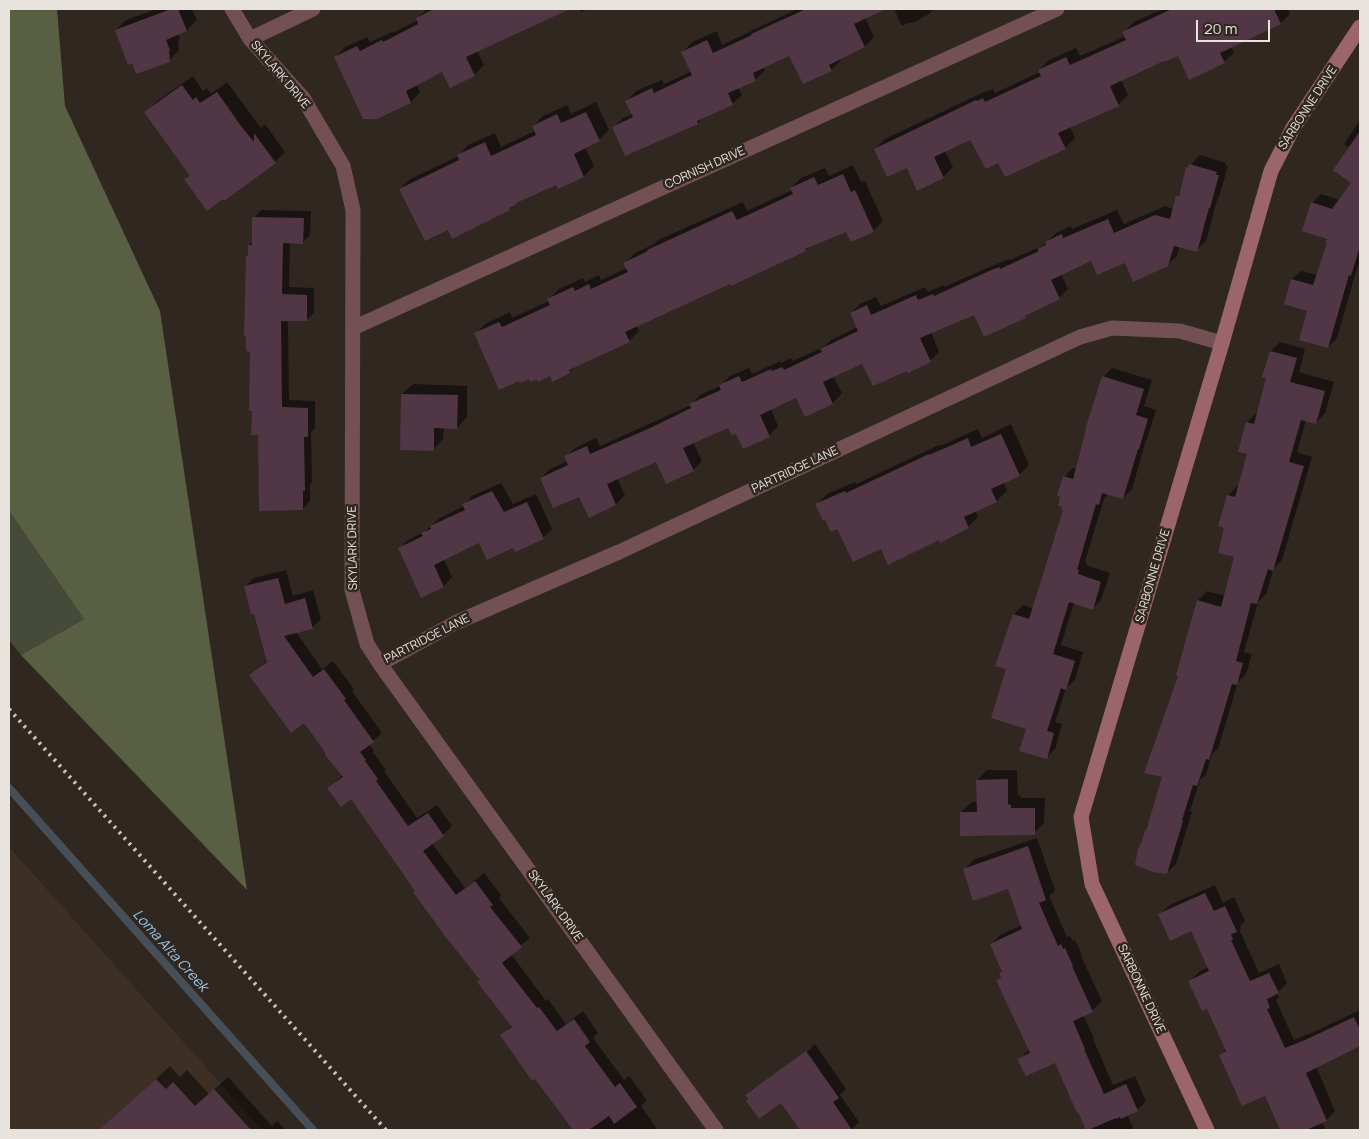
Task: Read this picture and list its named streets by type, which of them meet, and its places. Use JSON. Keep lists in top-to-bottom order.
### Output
{
  "streets": {
    "street": [
      "SKYLARK DRIVE",
      "SARBONNE DRIVE",
      "CORNISH DRIVE",
      "PARTRIDGE LANE"
    ]
  },
  "crossings": [
    ["SKYLARK DRIVE", "CORNISH DRIVE"],
    ["SKYLARK DRIVE", "PARTRIDGE LANE"],
    ["SARBONNE DRIVE", "PARTRIDGE LANE"]
  ],
  "water": ["Loma Alta Creek"],
  "scale_bar": "20 m"
}
